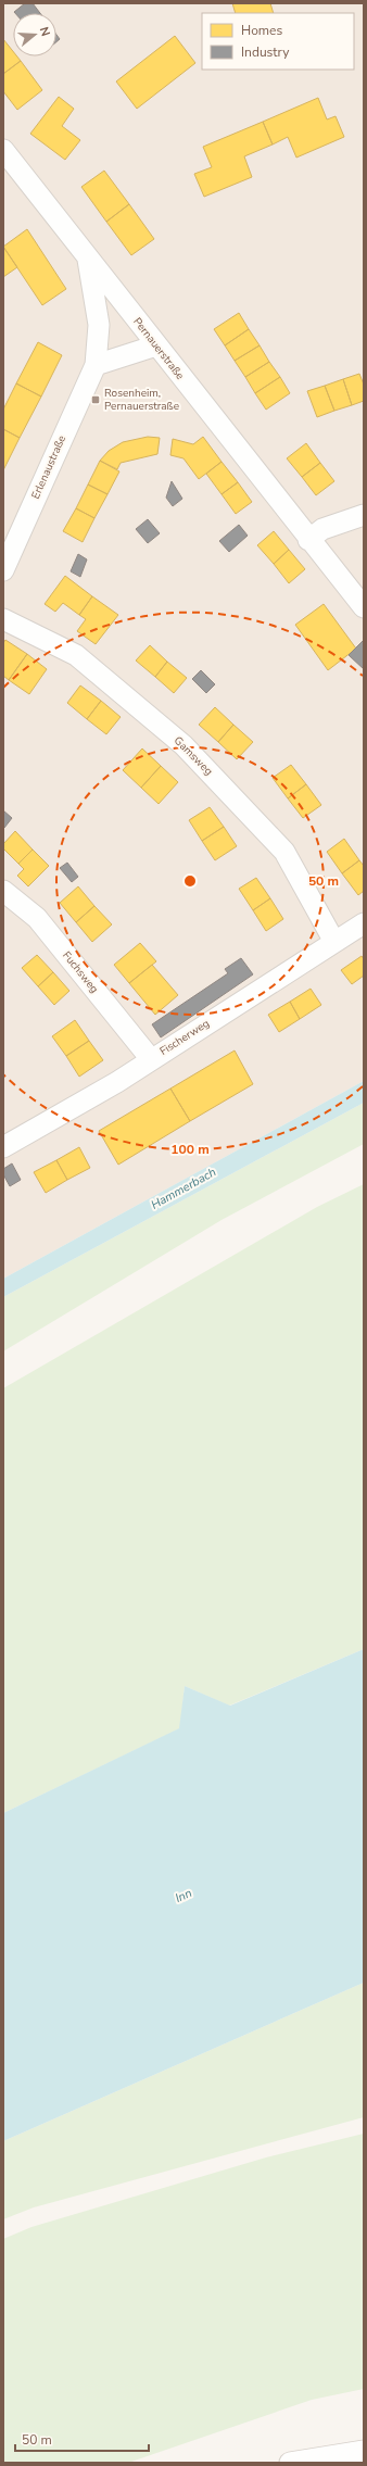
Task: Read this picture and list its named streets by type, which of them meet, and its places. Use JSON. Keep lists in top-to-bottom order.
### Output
{
  "streets": {
    "street": [
      "Pernauerstraße",
      "Erlenaustraße",
      "Gamsweg",
      "Fuchsweg",
      "Fischerweg"
    ]
  },
  "crossings": [
    ["Pernauerstraße", "Erlenaustraße"],
    ["Gamsweg", "Fischerweg"],
    ["Fuchsweg", "Fischerweg"]
  ],
  "water": ["Hammerbach", "Inn"],
  "places": {
    "transit": ["Rosenheim, Pernauerstraße"]
  },
  "legend": ["Homes", "Industry"],
  "scale_bar": "50 m",
  "north": "right",
  "rings": ["50 m", "100 m"]
}
